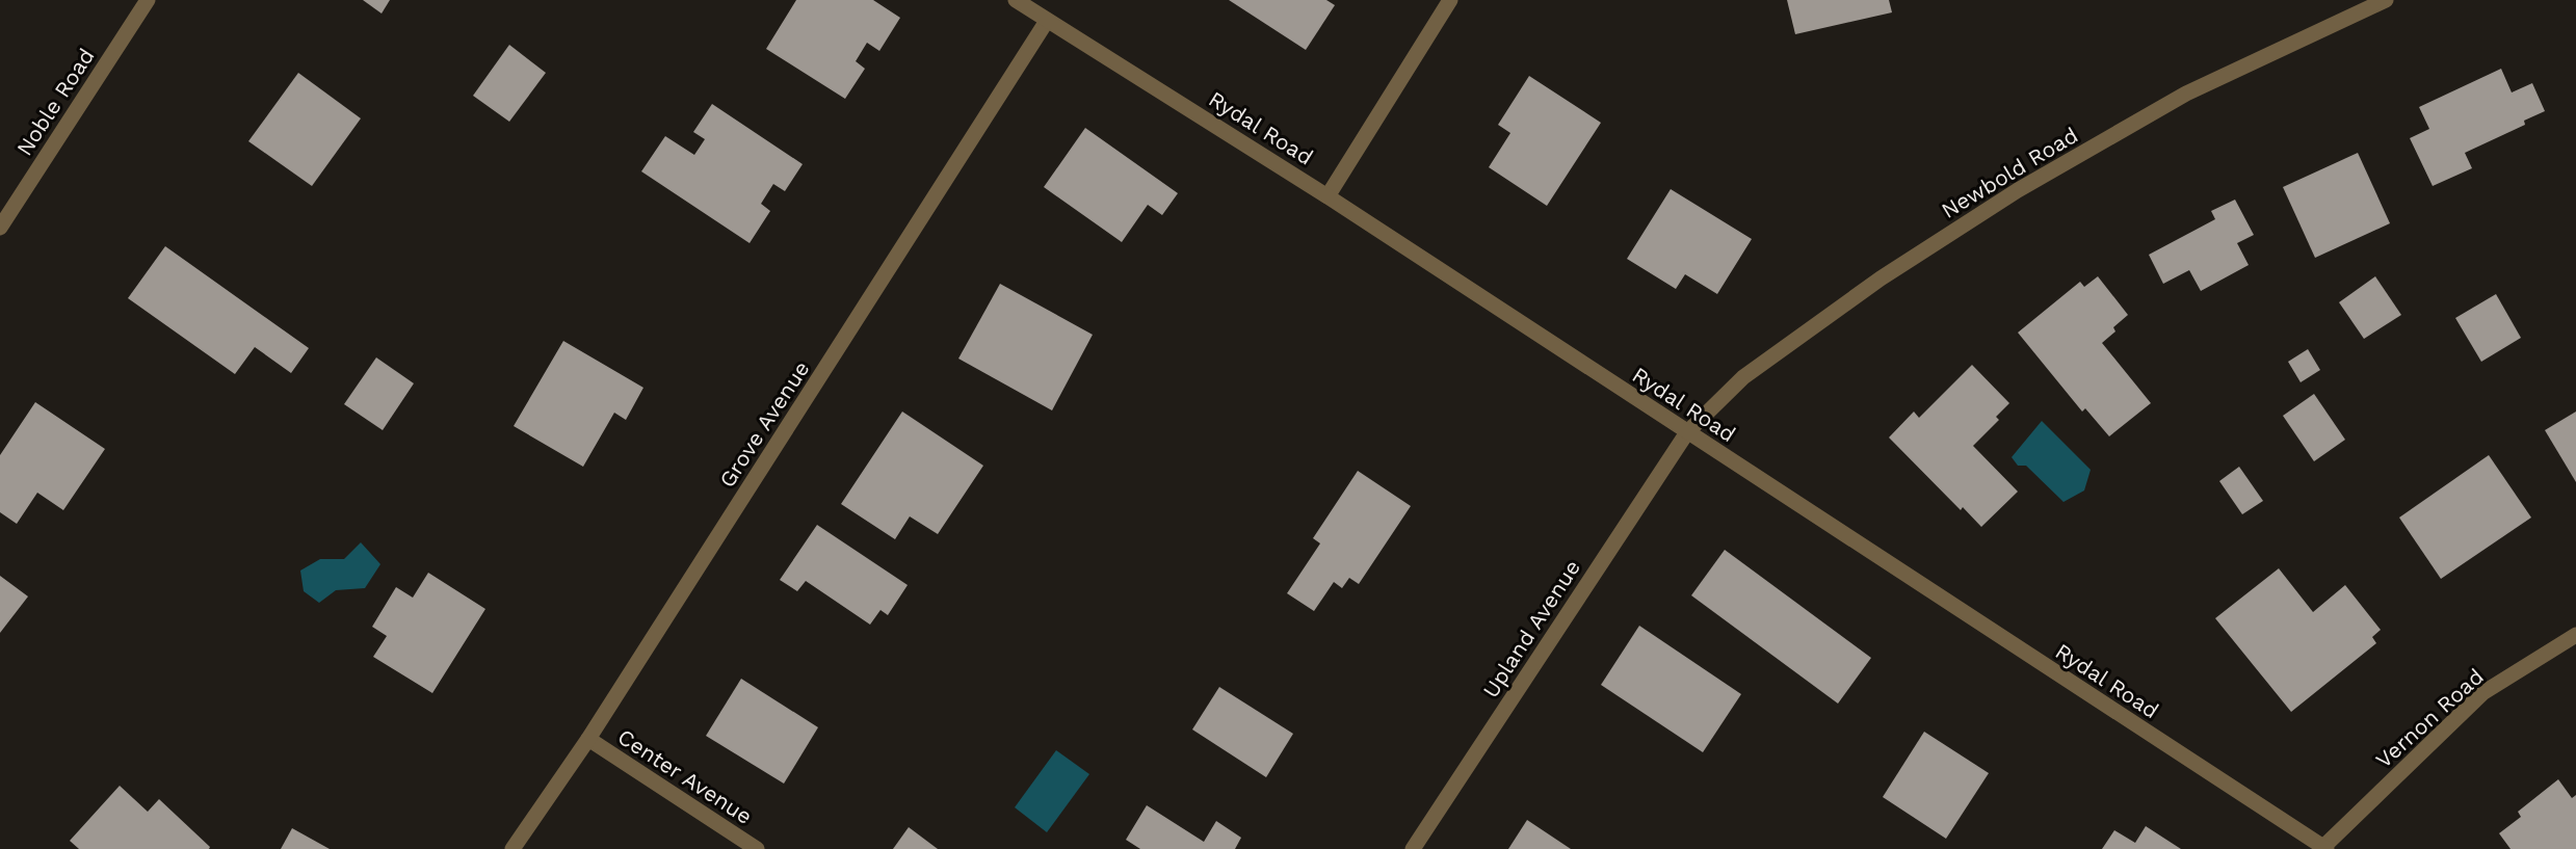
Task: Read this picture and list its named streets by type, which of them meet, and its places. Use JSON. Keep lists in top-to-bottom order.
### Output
{
  "streets": {
    "street": [
      "Noble Road",
      "Rydal Road",
      "Newbold Road",
      "Grove Avenue",
      "Upland Avenue",
      "Vernon Road",
      "Center Avenue"
    ]
  },
  "crossings": [
    ["Rydal Road", "Newbold Road"],
    ["Rydal Road", "Grove Avenue"],
    ["Rydal Road", "Upland Avenue"],
    ["Rydal Road", "Vernon Road"],
    ["Newbold Road", "Upland Avenue"],
    ["Grove Avenue", "Center Avenue"]
  ]
}
